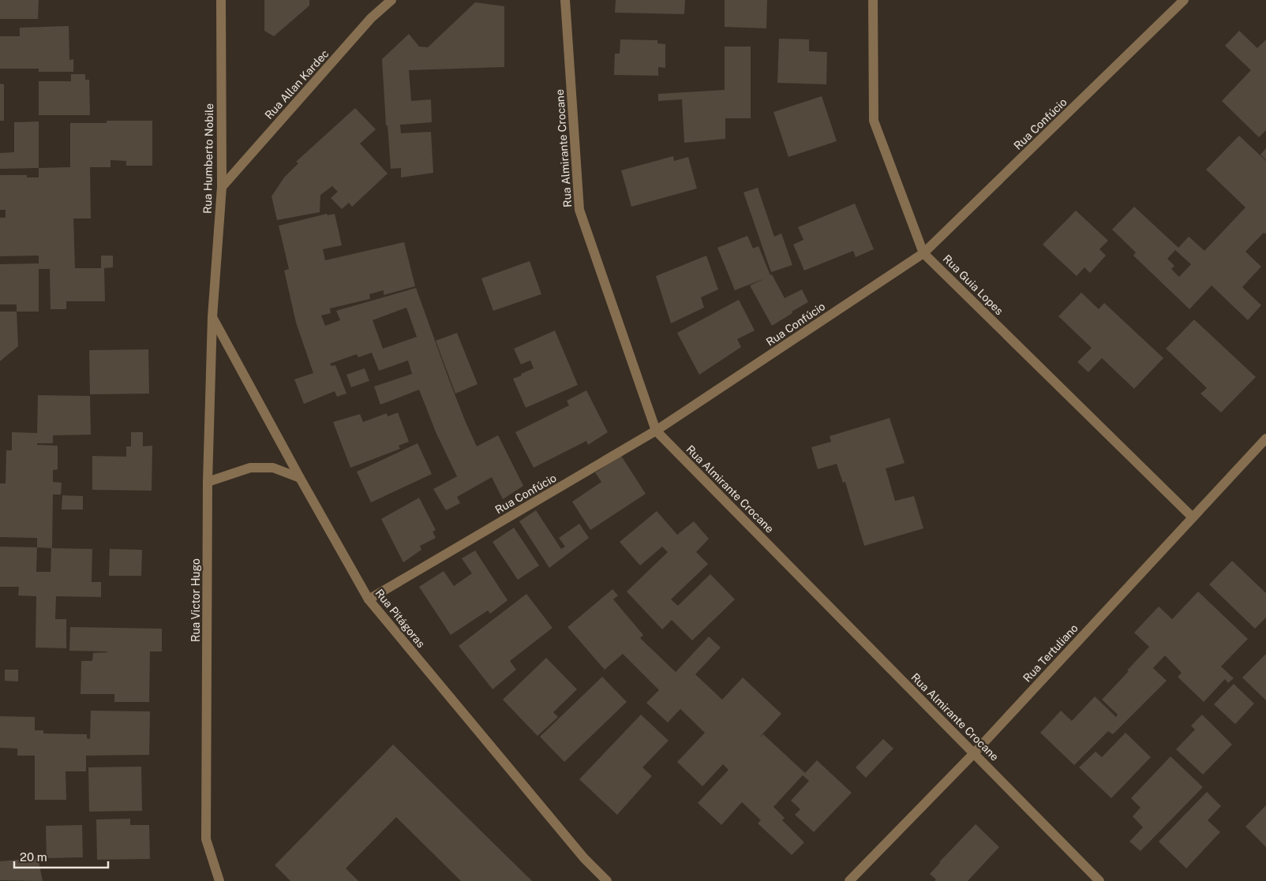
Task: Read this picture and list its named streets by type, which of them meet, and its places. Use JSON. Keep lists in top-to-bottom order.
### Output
{
  "streets": {
    "street": [
      "Rua Allan Kardec",
      "Rua Confúcio",
      "Rua Almirante Crocane",
      "Rua Humberto Nobile",
      "Rua Guia Lopes",
      "Rua Victor Hugo",
      "Rua Pitágoras",
      "Rua Tertuliano"
    ]
  },
  "crossings": [
    ["Rua Allan Kardec", "Rua Humberto Nobile"],
    ["Rua Confúcio", "Rua Almirante Crocane"],
    ["Rua Confúcio", "Rua Guia Lopes"],
    ["Rua Confúcio", "Rua Pitágoras"],
    ["Rua Almirante Crocane", "Rua Tertuliano"],
    ["Rua Humberto Nobile", "Rua Victor Hugo"],
    ["Rua Humberto Nobile", "Rua Pitágoras"],
    ["Rua Guia Lopes", "Rua Tertuliano"],
    ["Rua Victor Hugo", "Rua Pitágoras"]
  ],
  "scale_bar": "20 m"
}
